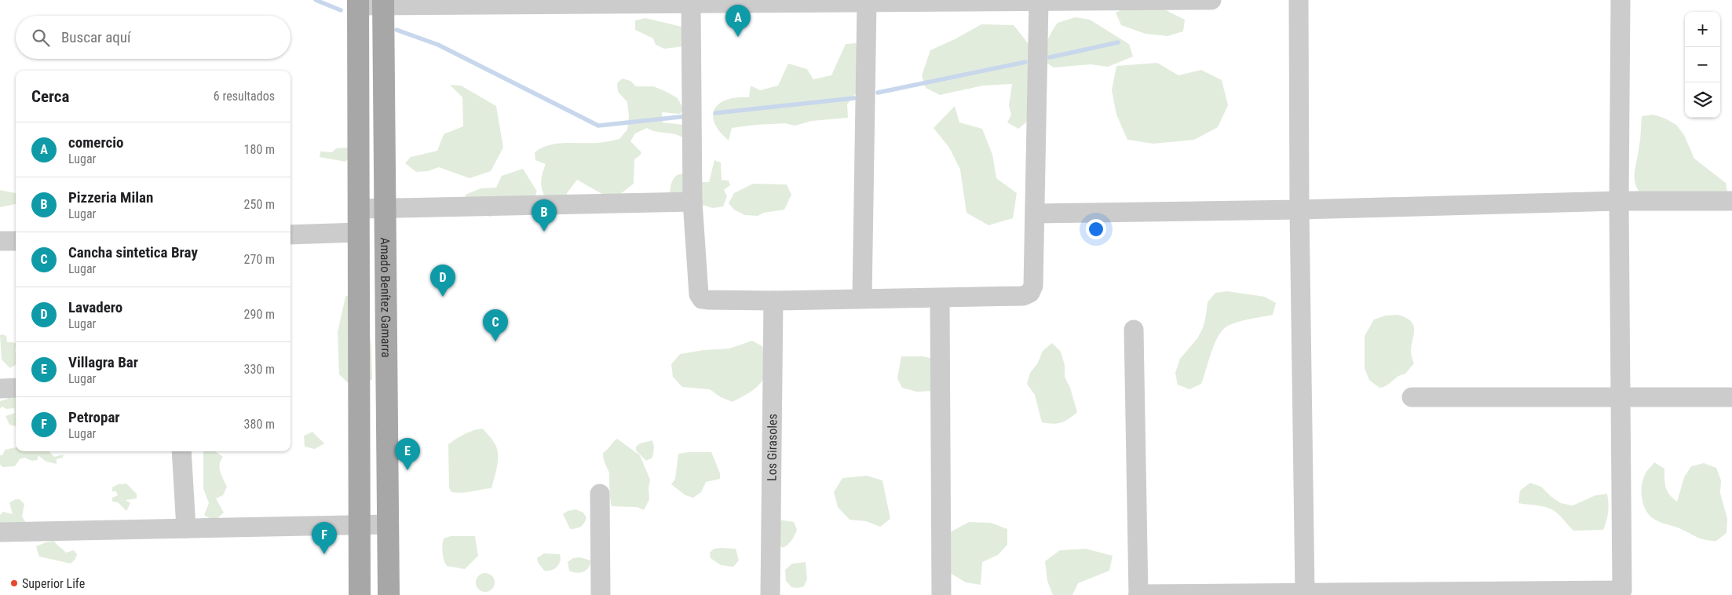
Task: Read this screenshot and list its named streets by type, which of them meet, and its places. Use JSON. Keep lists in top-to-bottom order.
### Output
{
  "streets": {
    "main road": ["Amado Benítez Gamarra"],
    "street": ["Los Girasoles"]
  },
  "places": ["Superior Life"],
  "page": {
    "pins": [
      "A",
      "B",
      "D",
      "C",
      "E",
      "F"
    ],
    "map_buttons": ["+", "−"],
    "search": "Buscar aquí",
    "heading": ["Cerca", "6 resultados"],
    "list": [
      {
        "mark": "A",
        "name": "comercio",
        "note": "Lugar",
        "value": "180 m"
      },
      {
        "mark": "B",
        "name": "Pizzeria Milan",
        "note": "Lugar",
        "value": "250 m"
      },
      {
        "mark": "C",
        "name": "Cancha sintetica Bray",
        "note": "Lugar",
        "value": "270 m"
      },
      {
        "mark": "D",
        "name": "Lavadero",
        "note": "Lugar",
        "value": "290 m"
      },
      {
        "mark": "E",
        "name": "Villagra Bar",
        "note": "Lugar",
        "value": "330 m"
      },
      {
        "mark": "F",
        "name": "Petropar",
        "note": "Lugar",
        "value": "380 m"
      }
    ]
  }
}
